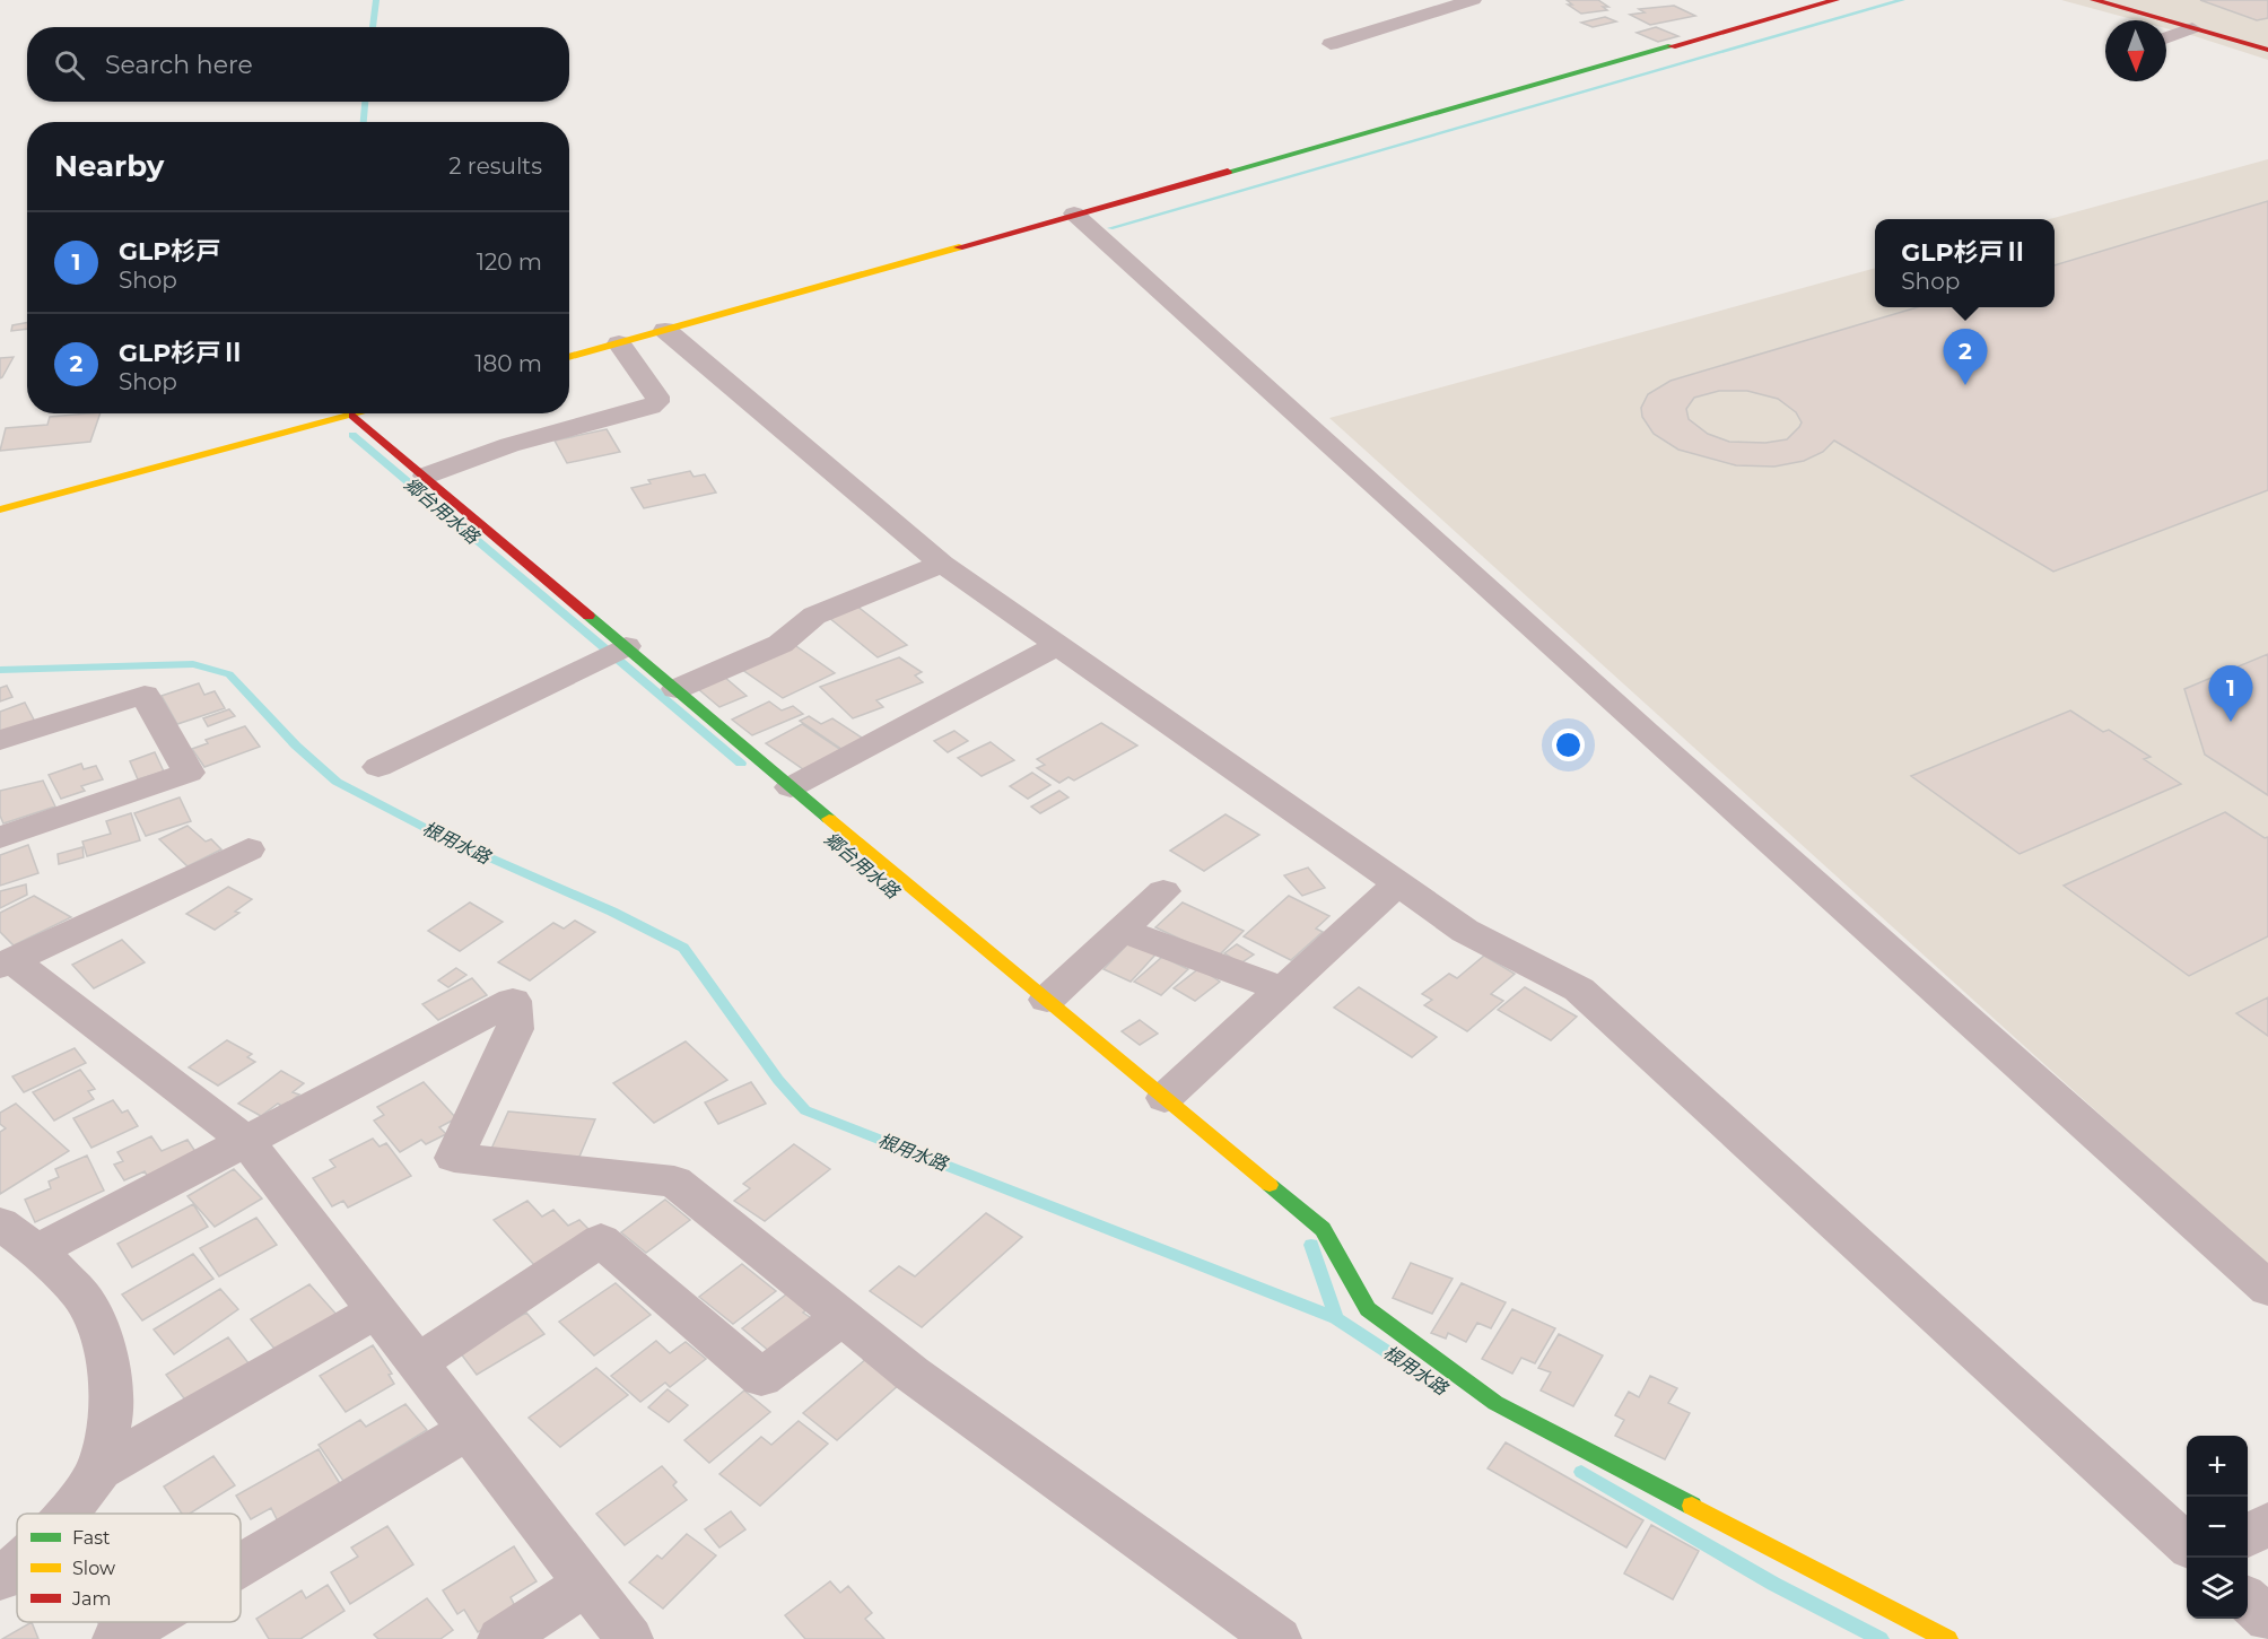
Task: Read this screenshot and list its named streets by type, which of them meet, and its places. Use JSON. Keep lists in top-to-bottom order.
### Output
{
  "water": ["郷台用水路", "根用水路"],
  "legend": ["Fast", "Slow", "Jam"],
  "north": "bottom",
  "page": {
    "search": "Search here",
    "heading": ["Nearby", "2 results"],
    "list": [
      {
        "mark": "1",
        "name": "GLP杉戸",
        "note": "Shop",
        "value": "120 m"
      },
      {
        "mark": "2",
        "name": "GLP杉戸Ⅱ",
        "note": "Shop",
        "value": "180 m"
      }
    ],
    "popup": ["GLP杉戸Ⅱ", "Shop"],
    "pins": ["2", "1"],
    "map_buttons": ["+", "−"]
  }
}
